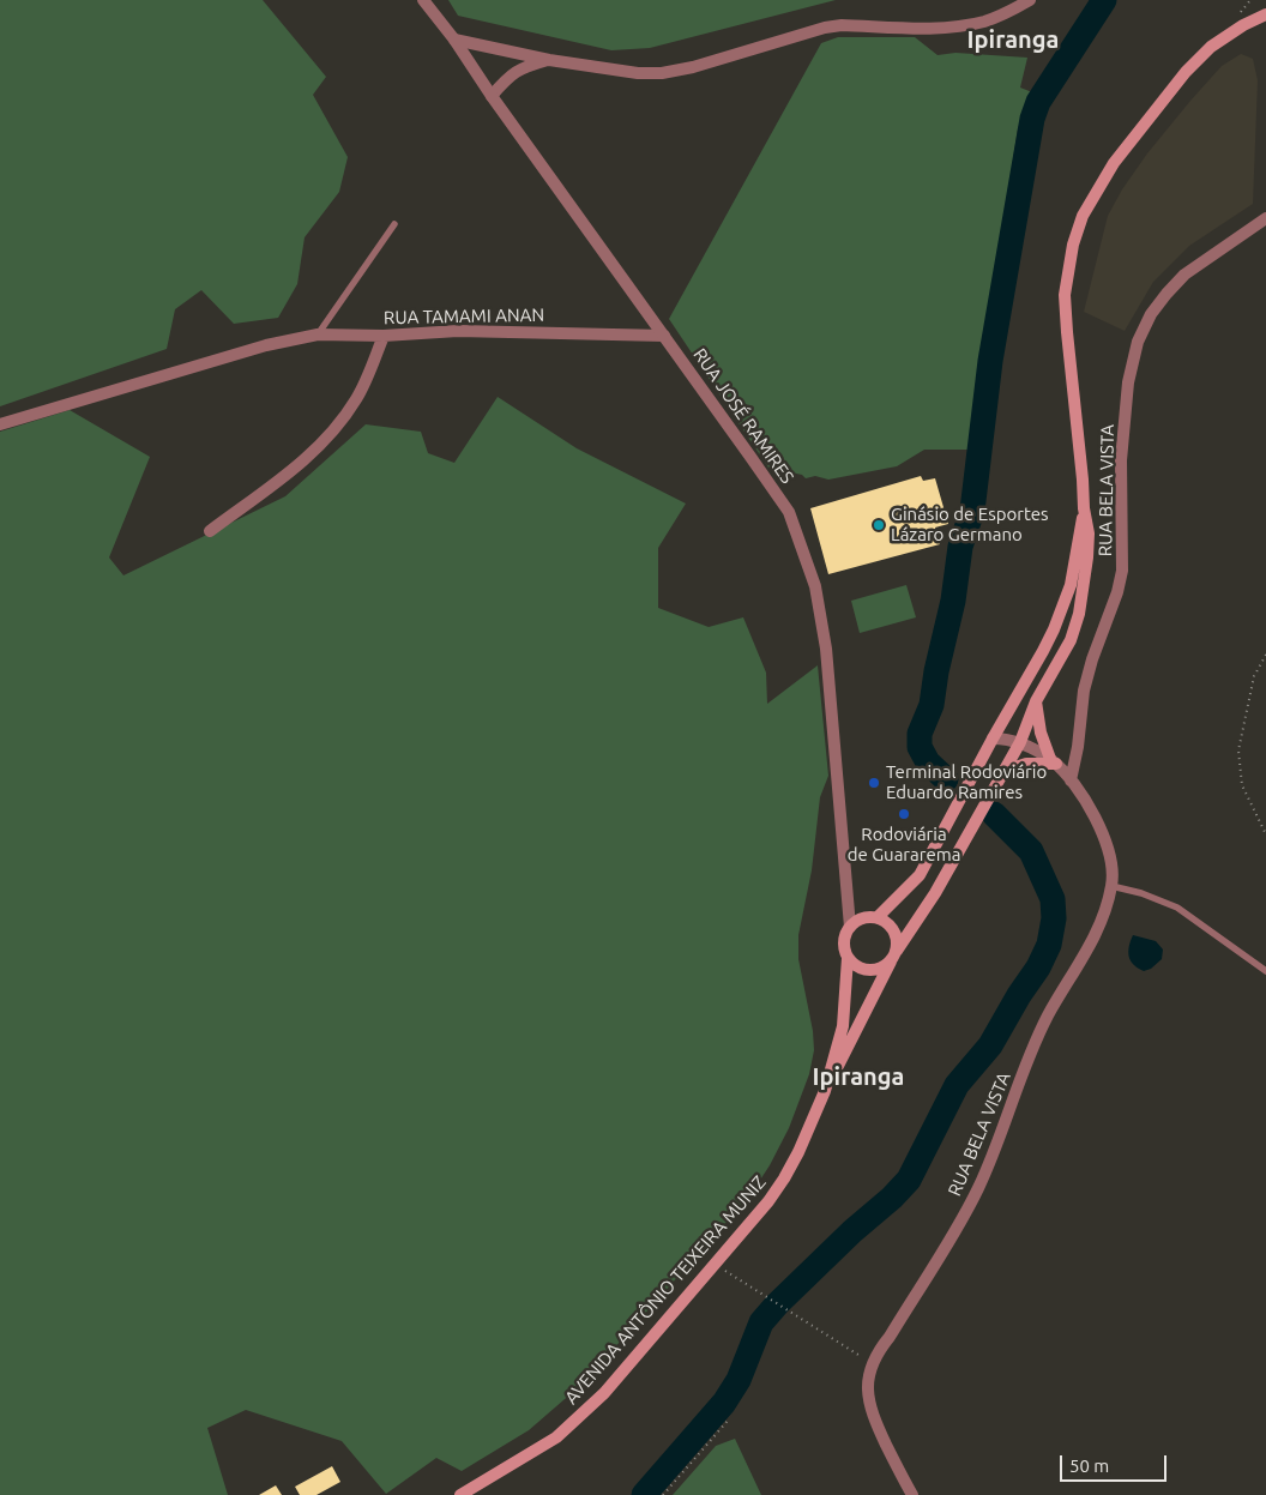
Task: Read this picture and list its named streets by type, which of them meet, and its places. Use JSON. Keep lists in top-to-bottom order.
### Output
{
  "streets": {
    "main road": ["AVENIDA ANTÔNIO TEIXEIRA MUNIZ"],
    "street": ["RUA TAMAMI ANAN", "RUA JOSÉ RAMIRES", "RUA BELA VISTA"]
  },
  "crossings": [
    ["RUA TAMAMI ANAN", "RUA JOSÉ RAMIRES"],
    ["RUA JOSÉ RAMIRES", "AVENIDA ANTÔNIO TEIXEIRA MUNIZ"]
  ],
  "districts": ["Ipiranga", "Ipiranga"],
  "places": ["Ginásio de Esportes Lázaro Germano", "Terminal Rodoviário Eduardo Ramires", "Rodoviária de Guararema"],
  "scale_bar": "50 m"
}
